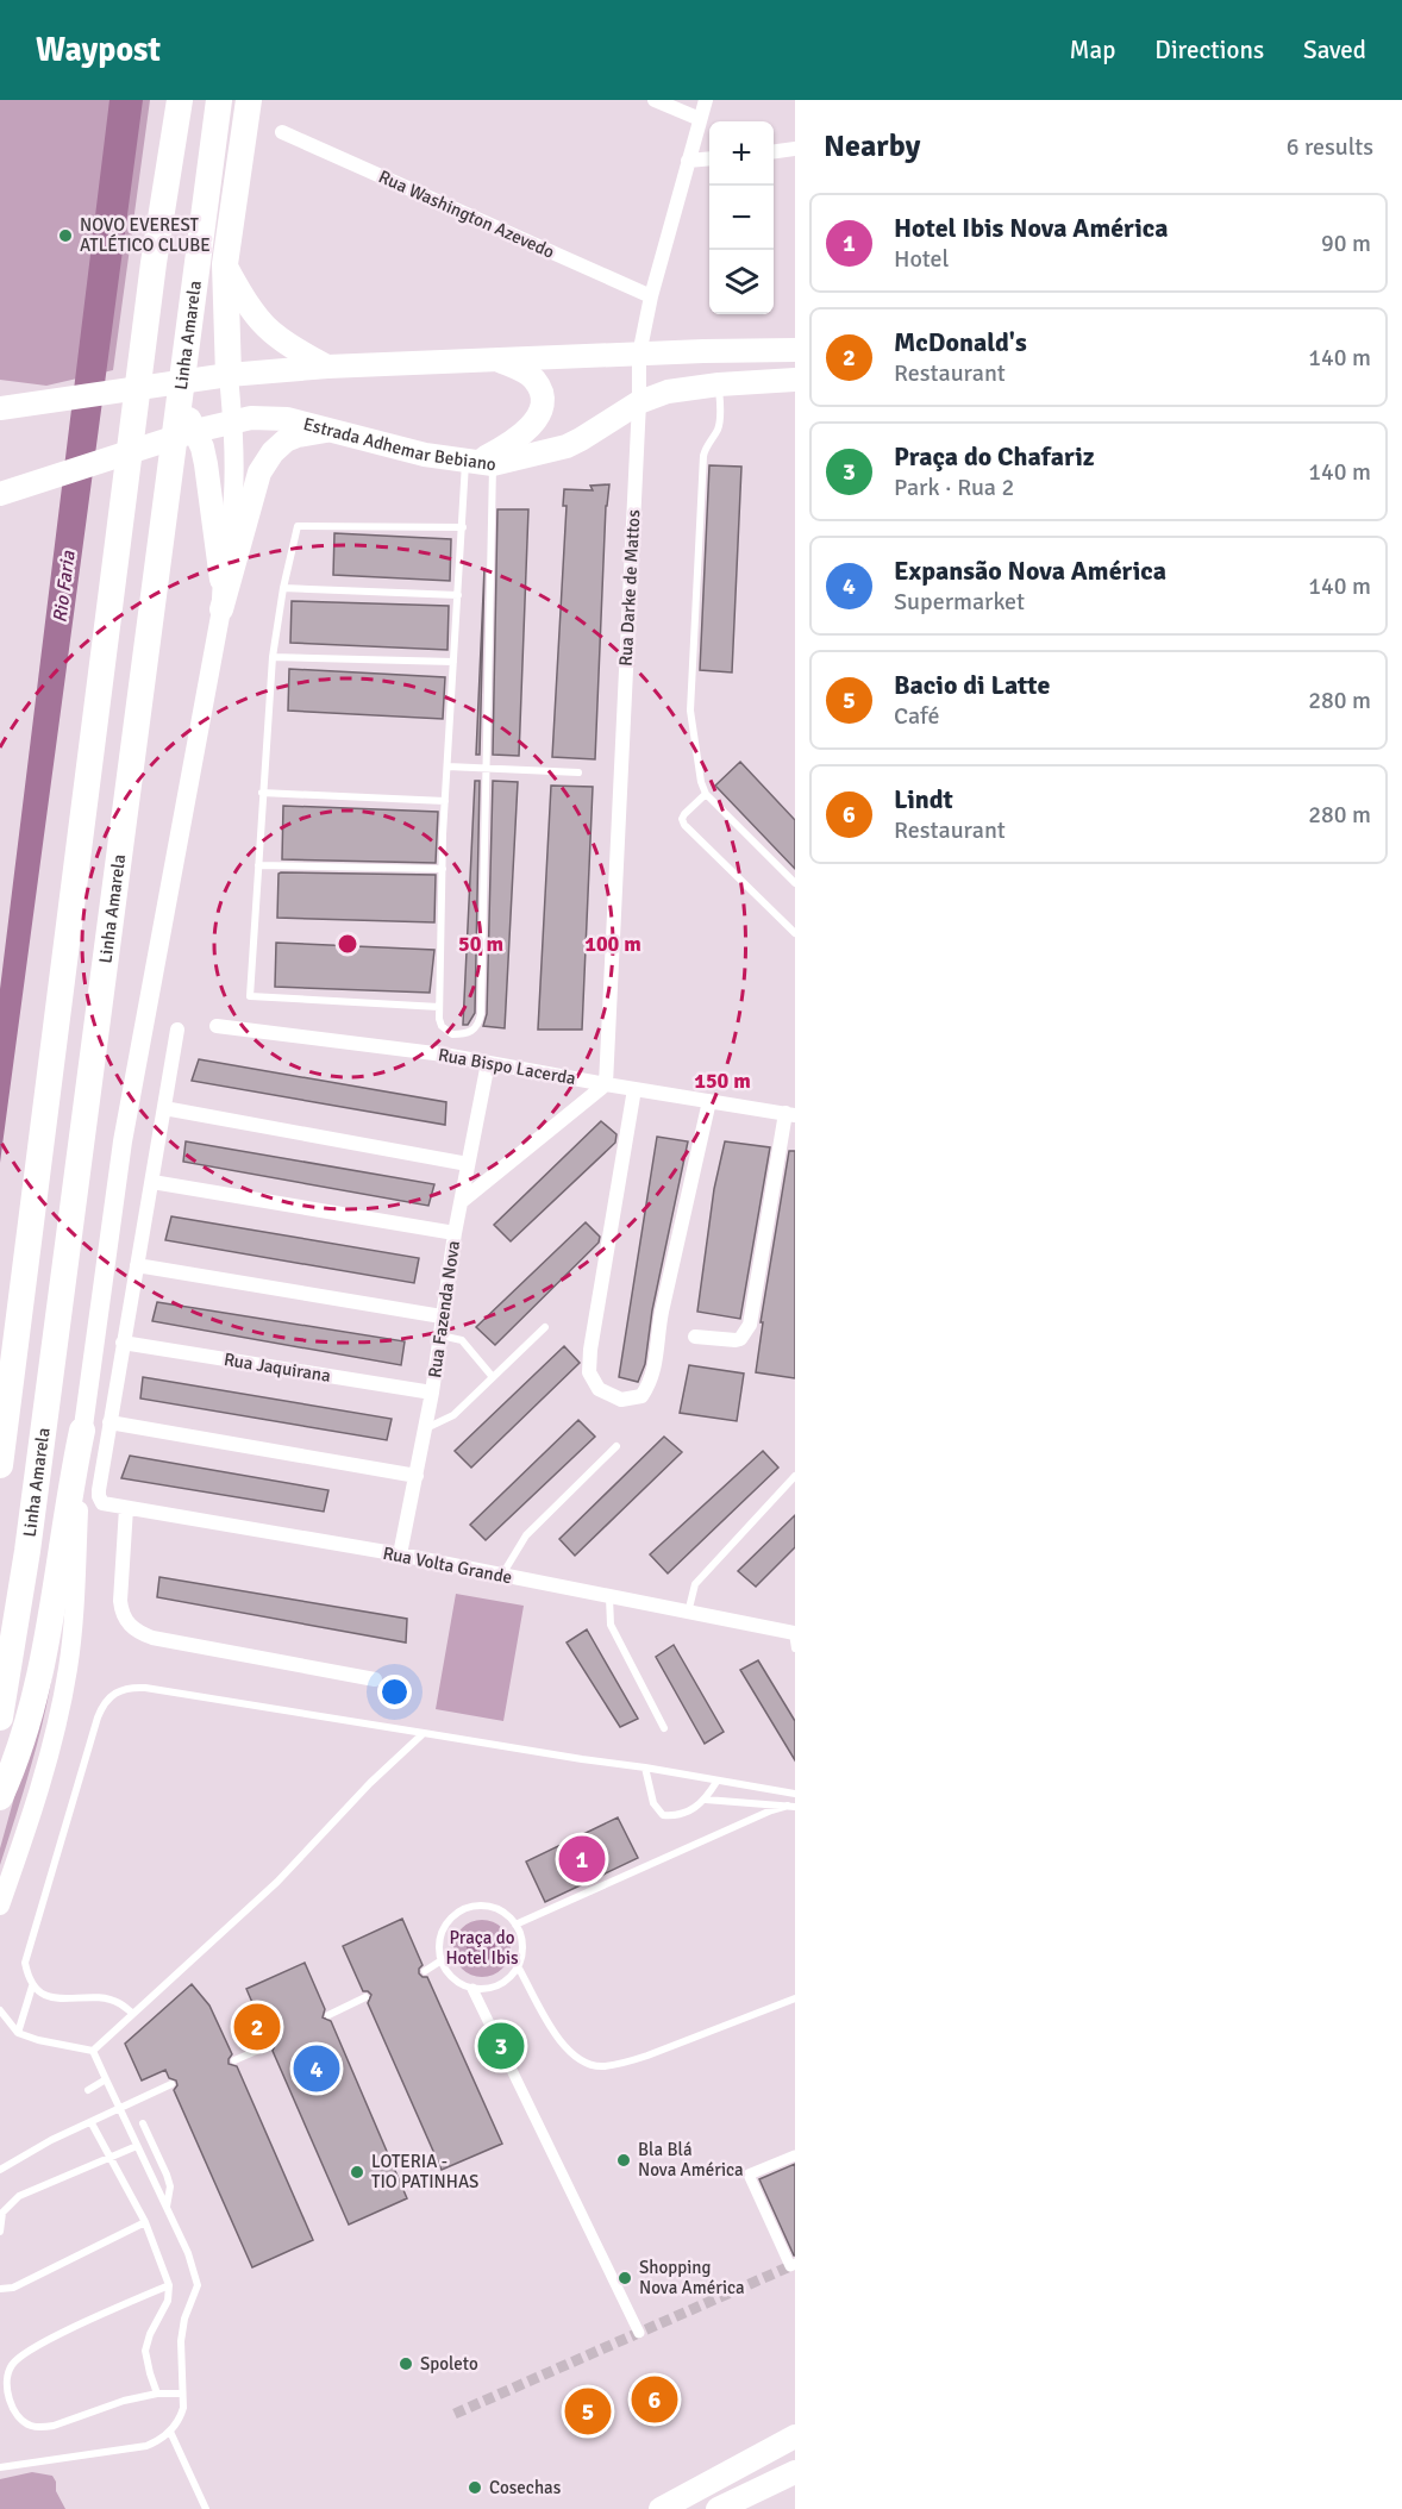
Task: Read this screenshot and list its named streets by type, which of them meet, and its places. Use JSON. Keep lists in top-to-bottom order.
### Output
{
  "streets": {
    "highway": ["Linha Amarela"],
    "main road": ["Estrada Adhemar Bebiano"],
    "street": [
      "Rua Washington Azevedo",
      "Rua Darke de Mattos",
      "Rua Bispo Lacerda",
      "Rua Fazenda Nova",
      "Rua Jaquirana",
      "Rua Volta Grande"
    ]
  },
  "crossings": [
    ["Rua Washington Azevedo", "Rua Darke de Mattos"],
    ["Linha Amarela", "Estrada Adhemar Bebiano"],
    ["Estrada Adhemar Bebiano", "Rua Darke de Mattos"],
    ["Rua Darke de Mattos", "Rua Bispo Lacerda"],
    ["Rua Bispo Lacerda", "Rua Fazenda Nova"],
    ["Rua Fazenda Nova", "Rua Jaquirana"],
    ["Rua Fazenda Nova", "Rua Volta Grande"]
  ],
  "water": ["Rio Faria"],
  "parks": ["Praça do Hotel Ibis"],
  "places": [
    "NOVO EVEREST ATLÉTICO CLUBE",
    "Bla Blá Nova América",
    "LOTERIA - TIO PATINHAS",
    "Shopping Nova América",
    "Spoleto",
    "Cosechas"
  ],
  "page": {
    "header": "Waypost",
    "nav": ["Map", "Directions", "Saved"],
    "heading": ["Nearby", "6 results"],
    "map_buttons": ["+", "−"],
    "list": [
      {
        "mark": "1",
        "name": "Hotel Ibis Nova América",
        "note": "Hotel",
        "value": "90 m"
      },
      {
        "mark": "2",
        "name": "McDonald's",
        "note": "Restaurant",
        "value": "140 m"
      },
      {
        "mark": "3",
        "name": "Praça do Chafariz",
        "note": "Park · Rua 2",
        "value": "140 m"
      },
      {
        "mark": "4",
        "name": "Expansão Nova América",
        "note": "Supermarket",
        "value": "140 m"
      },
      {
        "mark": "5",
        "name": "Bacio di Latte",
        "note": "Café",
        "value": "280 m"
      },
      {
        "mark": "6",
        "name": "Lindt",
        "note": "Restaurant",
        "value": "280 m"
      }
    ],
    "pins": [
      "1",
      "2",
      "3",
      "4",
      "6",
      "5"
    ]
  },
  "rings": ["50 m", "100 m", "150 m"]
}
